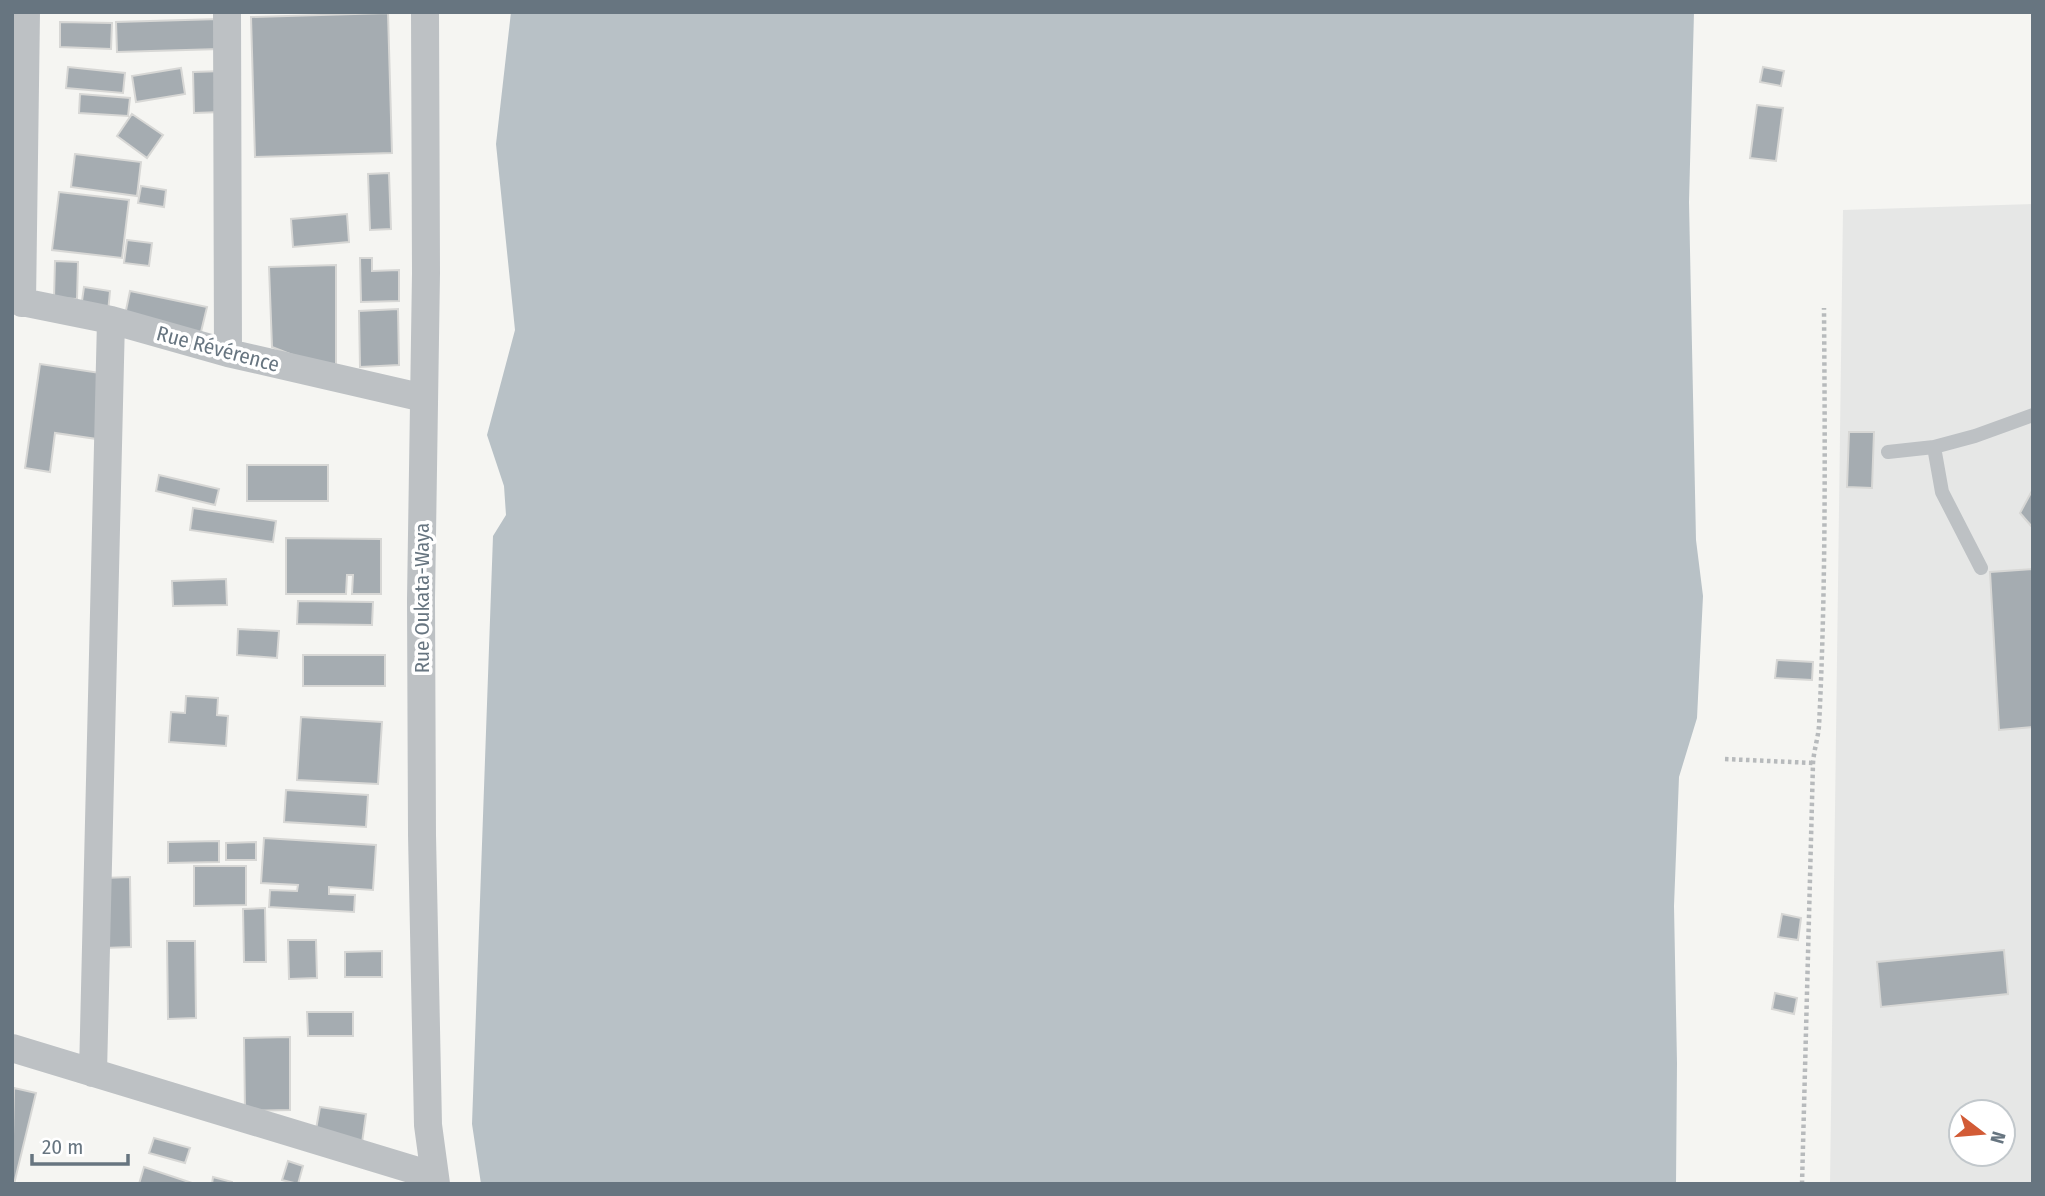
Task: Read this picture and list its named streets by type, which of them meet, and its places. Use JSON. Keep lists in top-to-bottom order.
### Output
{
  "streets": {
    "street": ["Rue Révérence", "Rue Oukata-Waya"]
  },
  "crossings": [
    ["Rue Révérence", "Rue Oukata-Waya"]
  ],
  "scale_bar": "20 m",
  "north": "right"
}
